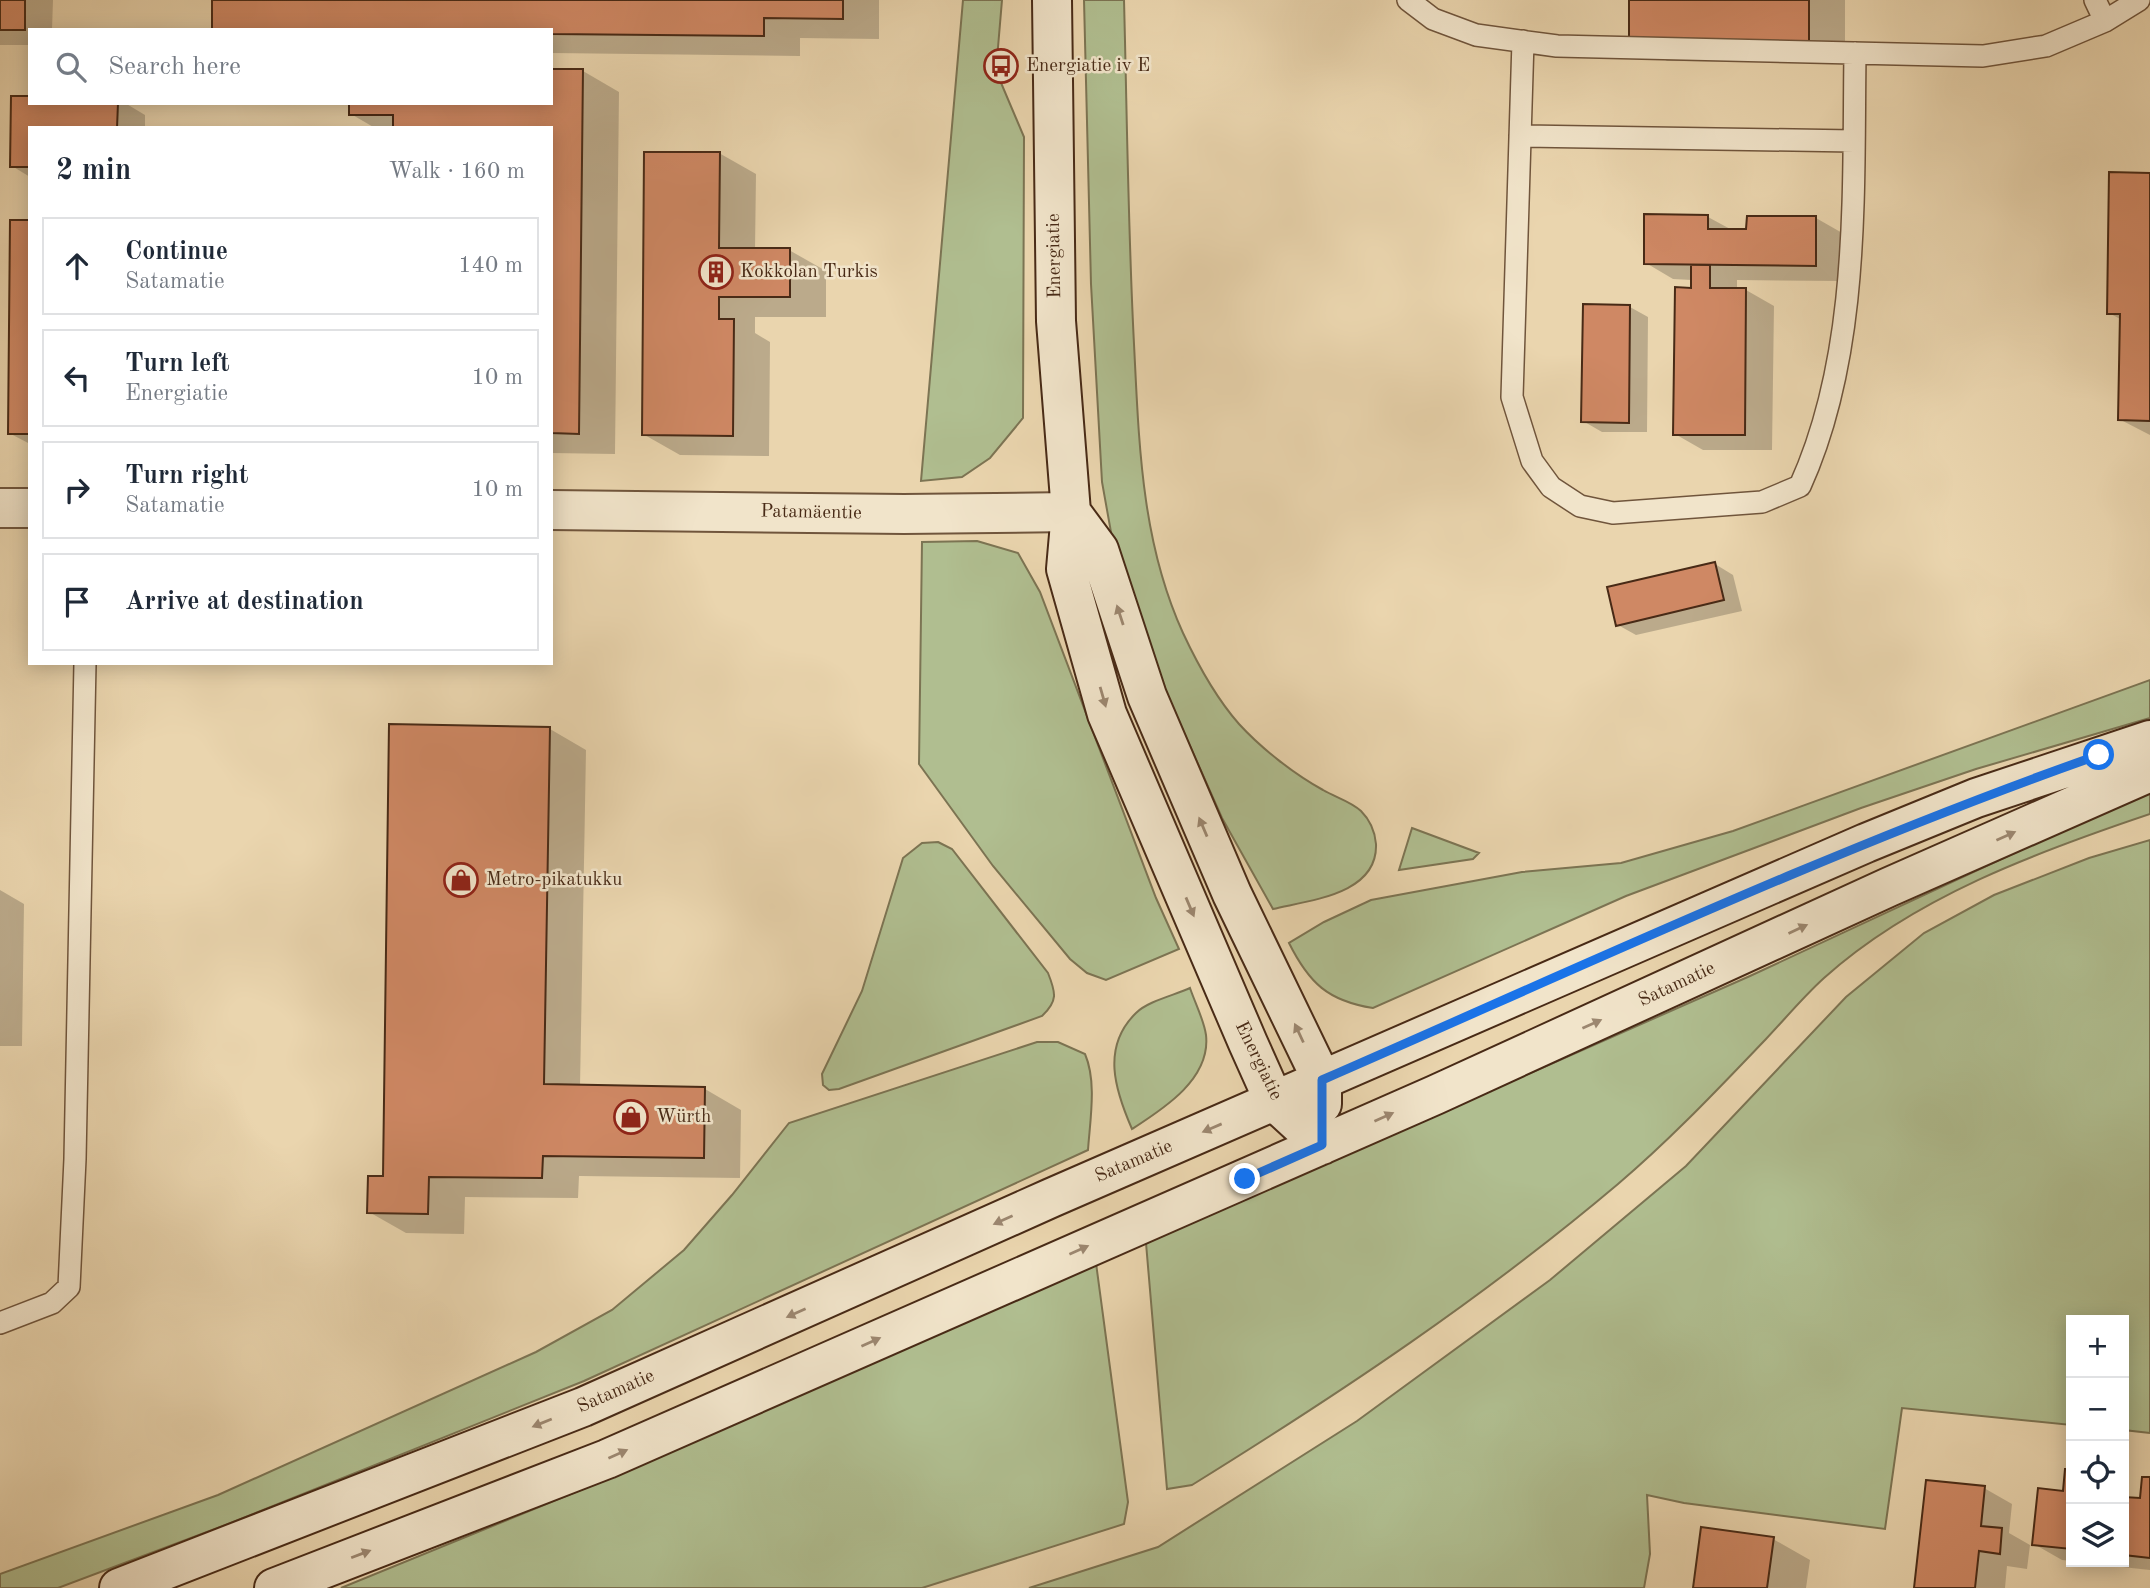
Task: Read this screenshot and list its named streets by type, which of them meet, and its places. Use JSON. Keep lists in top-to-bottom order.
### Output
{
  "streets": {
    "main road": ["Energiatie", "Patamäentie", "Satamatie"]
  },
  "crossings": [
    ["Energiatie", "Patamäentie"],
    ["Energiatie", "Satamatie"]
  ],
  "places": {
    "bus stop": ["Energiatie iv E"],
    "building": ["Kokkolan Turkis"],
    "shop": ["Metro-pikatukku", "Würth"]
  },
  "page": {
    "search": "Search here",
    "heading": ["2 min", "Walk · 160 m"],
    "list": [
      ["Continue", "Satamatie", "140 m"],
      ["Turn left", "Energiatie", "10 m"],
      ["Turn right", "Satamatie", "10 m"],
      "Arrive at destination"
    ],
    "map_buttons": ["+", "−"]
  }
}
